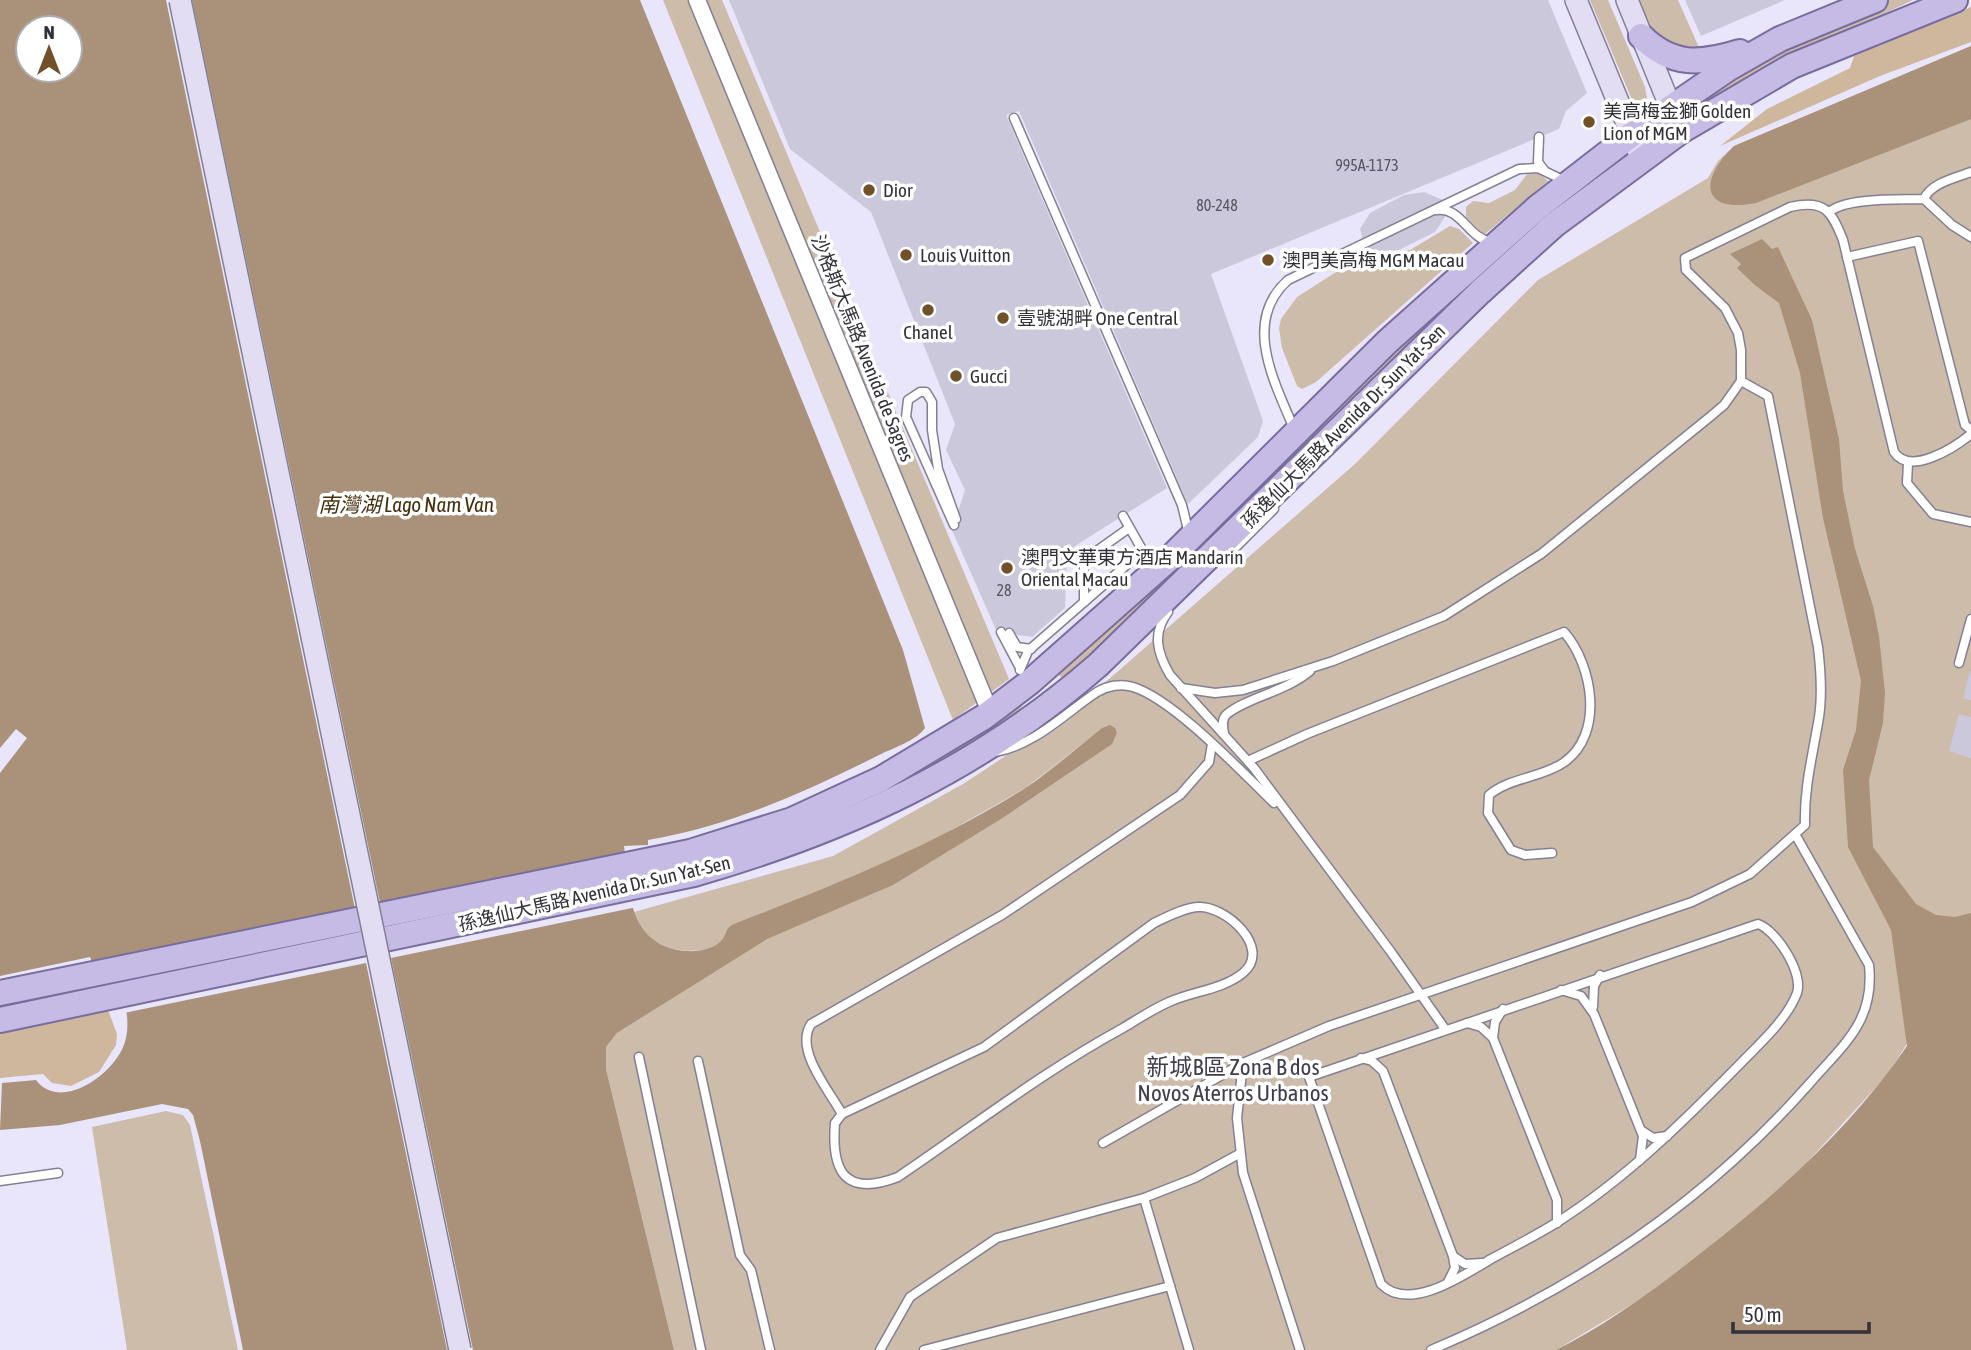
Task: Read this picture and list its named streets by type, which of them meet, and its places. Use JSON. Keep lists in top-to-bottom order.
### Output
{
  "streets": {
    "main road": ["孫逸仙大馬路 Avenida Dr. Sun Yat-Sen"],
    "street": ["沙格斯大馬路 Avenida de Sagres"]
  },
  "crossings": [
    ["沙格斯大馬路 Avenida de Sagres", "孫逸仙大馬路 Avenida Dr. Sun Yat-Sen"]
  ],
  "districts": ["新城B區 Zona B dos Novos Aterros Urbanos"],
  "water": ["南灣湖 Lago Nam Van"],
  "places": [
    "美高梅金獅 Golden Lion of MGM",
    "Dior",
    "Louis Vuitton",
    "澳門美高梅 MGM Macau",
    "Chanel",
    "壹號湖畔 One Central",
    "Gucci",
    "澳門文華東方酒店 Mandarin Oriental Macau"
  ],
  "house_numbers": ["995A-1173", "80-248", "28"],
  "scale_bar": "50 m",
  "north": "top"
}
